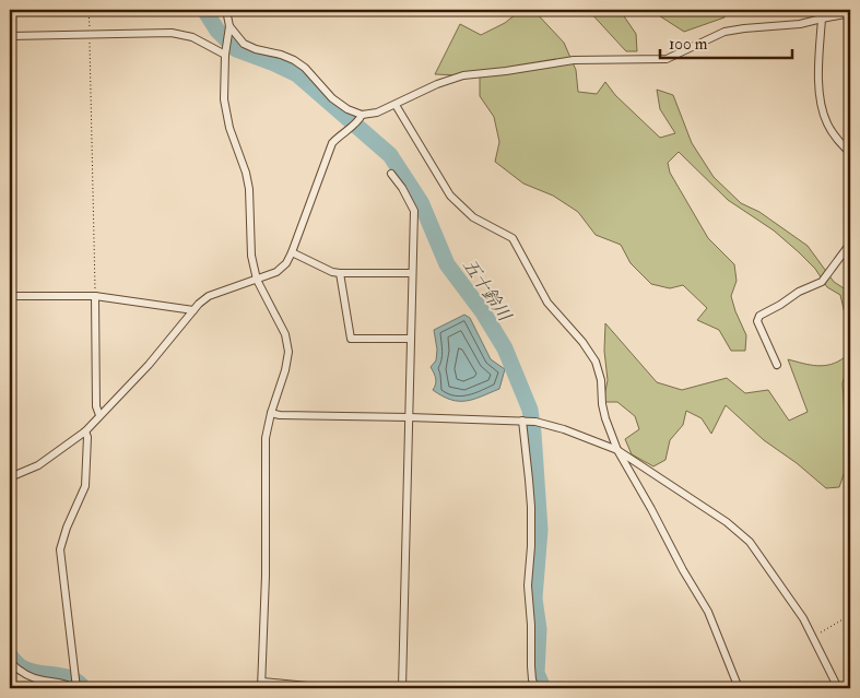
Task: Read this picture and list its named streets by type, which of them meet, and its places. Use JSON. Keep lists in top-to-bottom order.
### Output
{
  "water": ["五十鈴川"],
  "scale_bar": "100 m"
}
